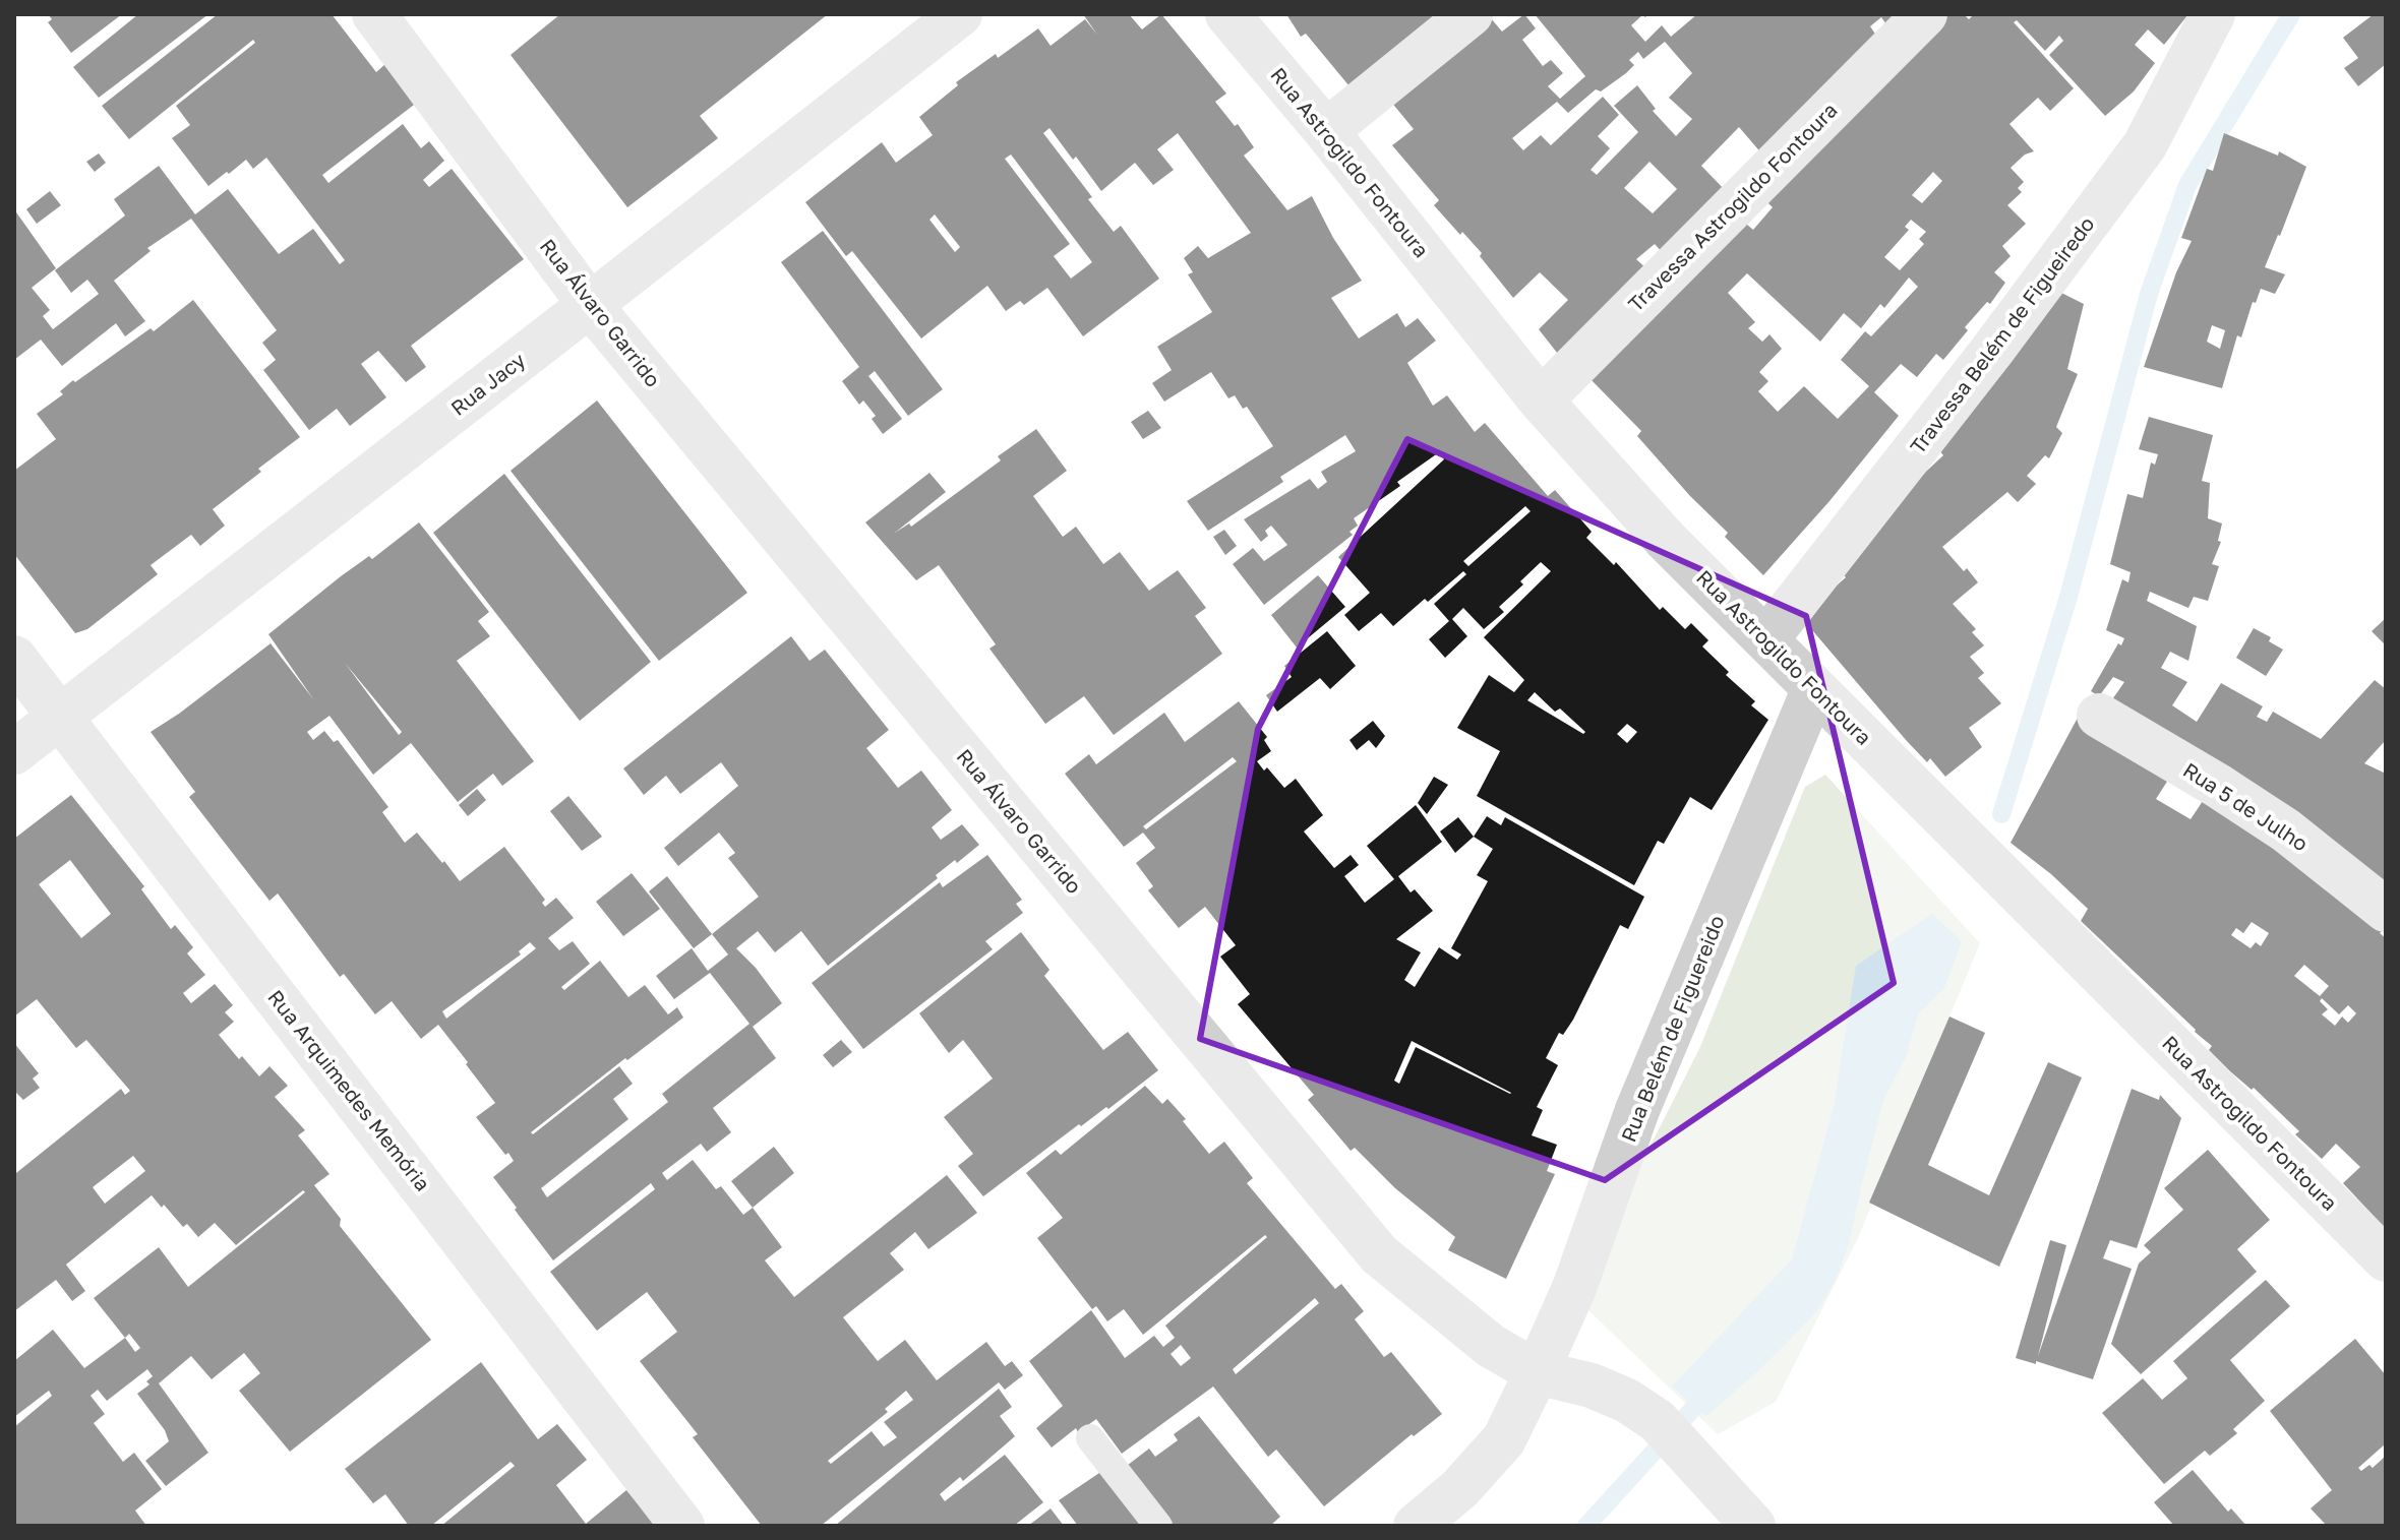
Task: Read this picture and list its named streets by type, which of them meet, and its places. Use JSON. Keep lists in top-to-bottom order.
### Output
{
  "streets": {
    "street": [
      "Rua Astrogildo Fontoura",
      "Travessa Astrogildo Fontoura",
      "Rua Álvaro Garrido",
      "Travessa Belém de Figueiredo",
      "Rua Jacy",
      "Rua 5 de Julho",
      "Rua Belém de Figuereido",
      "Rua Arquimedes Memória"
    ]
  },
  "crossings": [
    ["Rua Astrogildo Fontoura", "Travessa Astrogildo Fontoura"],
    ["Rua Astrogildo Fontoura", "Travessa Belém de Figueiredo"],
    ["Rua Astrogildo Fontoura", "Rua Belém de Figuereido"],
    ["Rua Álvaro Garrido", "Rua Jacy"],
    ["Rua Álvaro Garrido", "Rua Belém de Figuereido"],
    ["Rua Jacy", "Rua Arquimedes Memória"]
  ]
}
